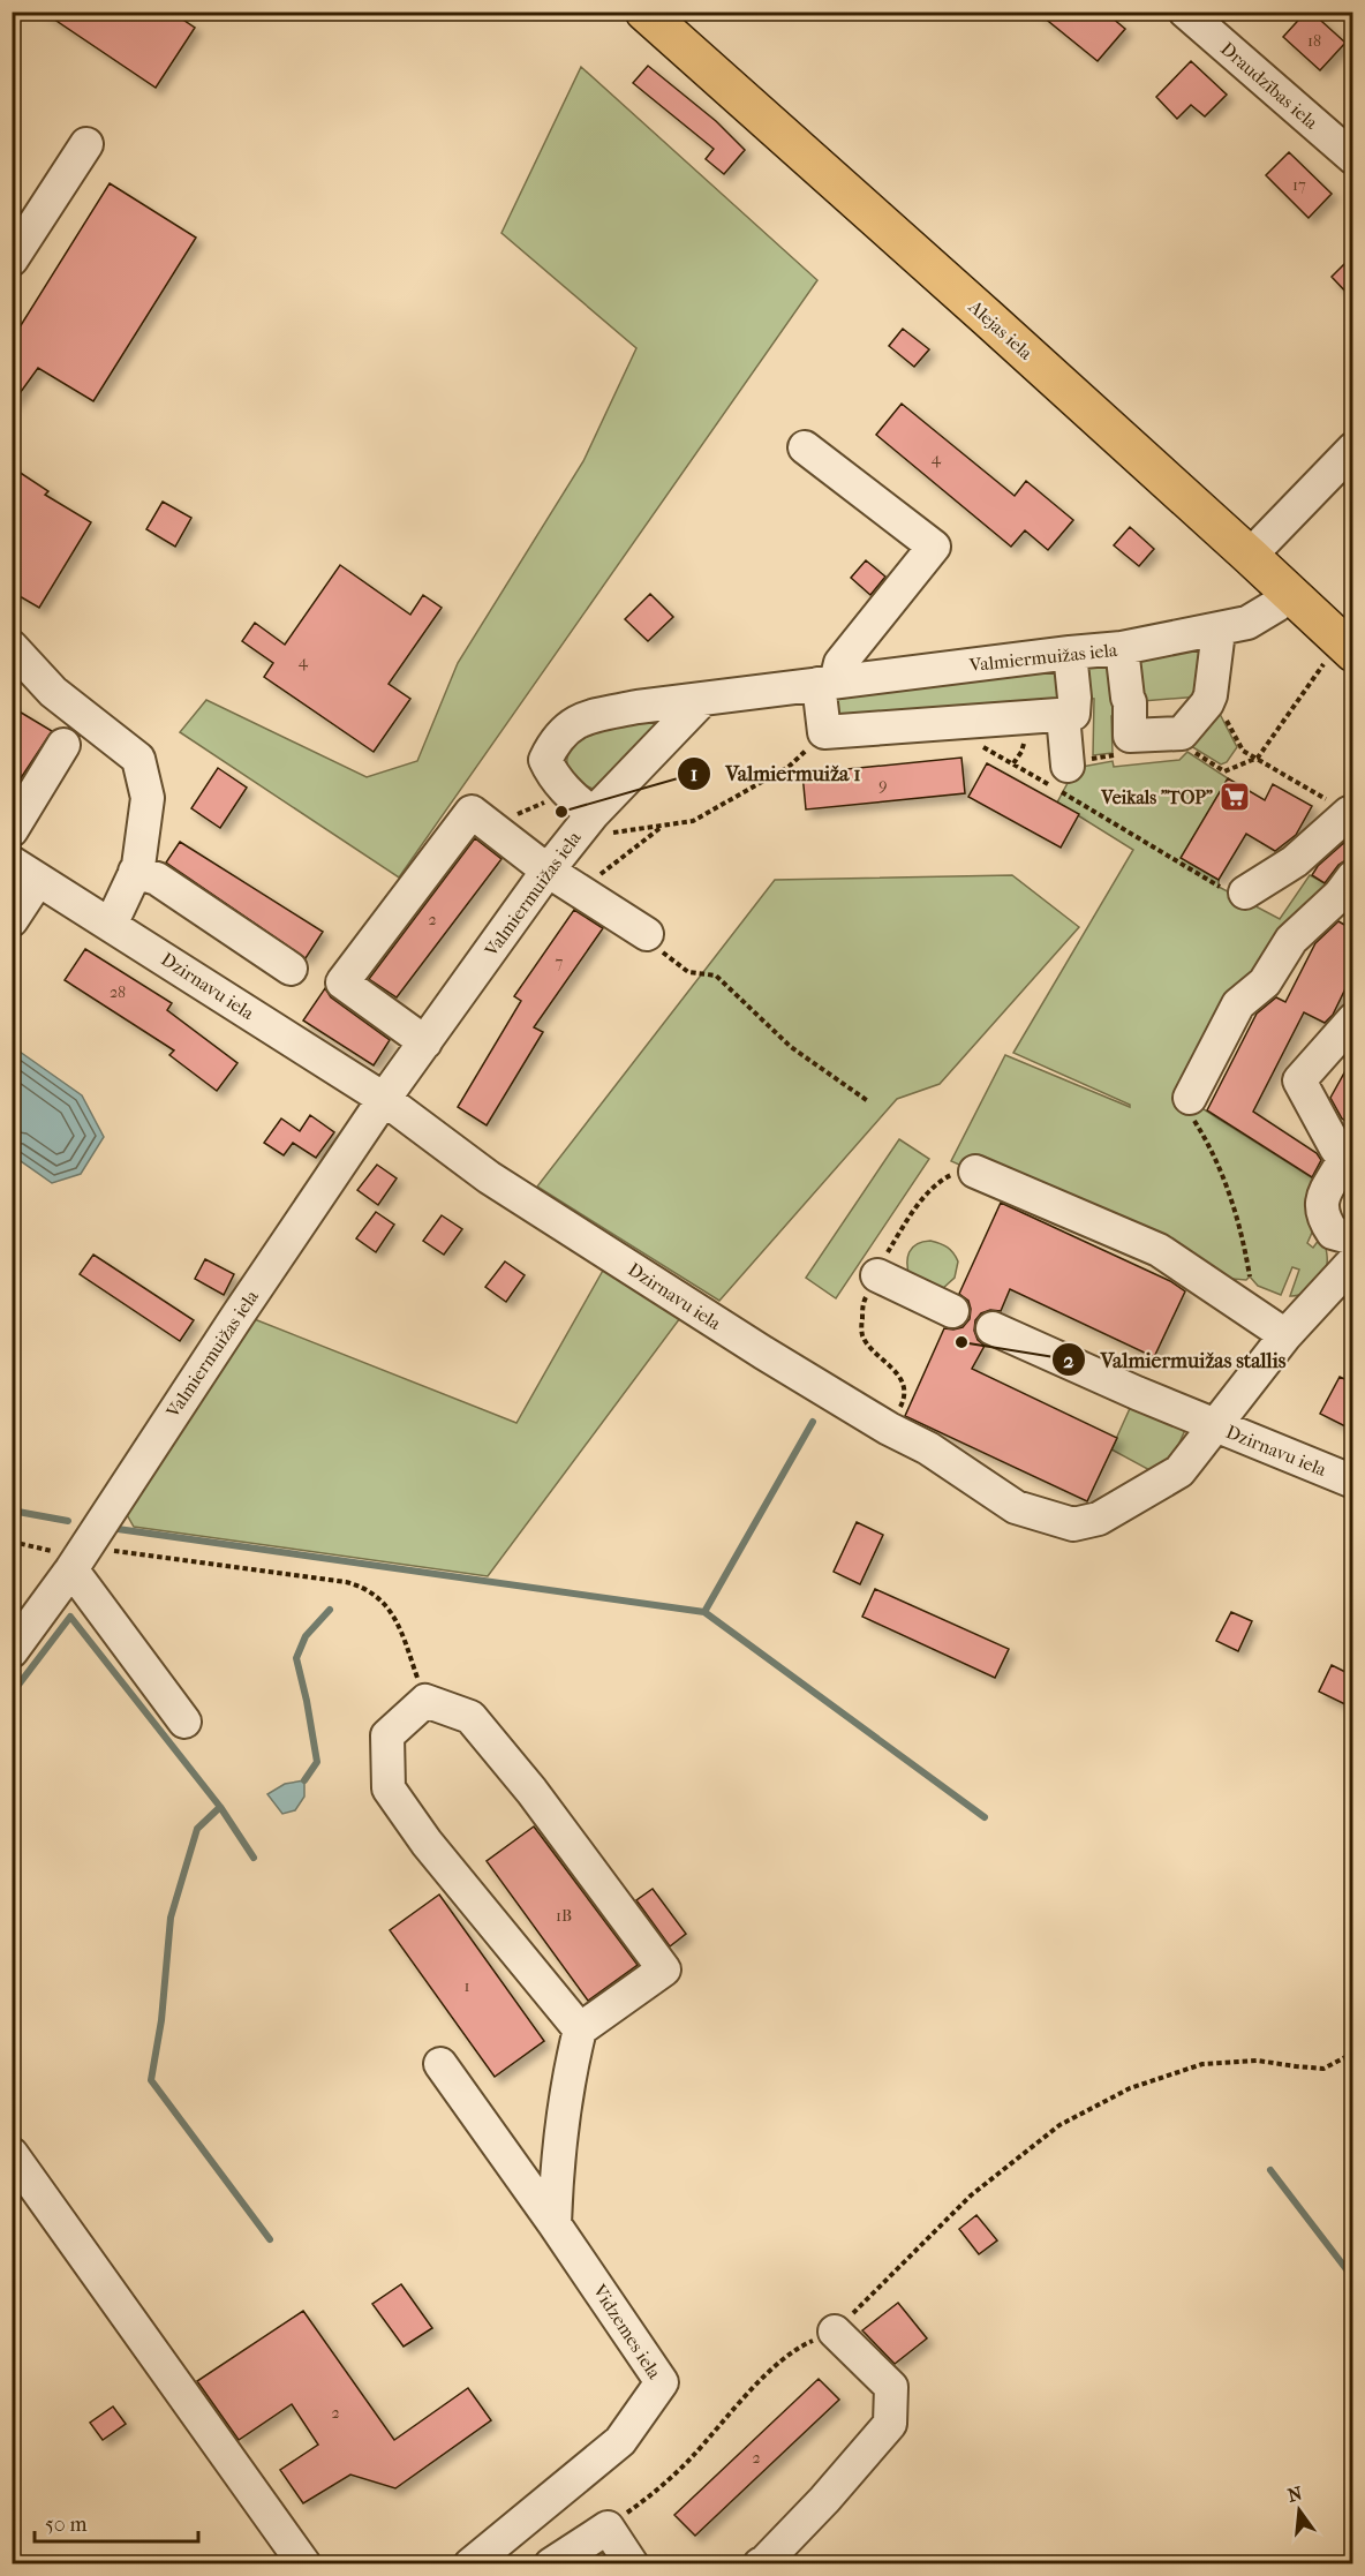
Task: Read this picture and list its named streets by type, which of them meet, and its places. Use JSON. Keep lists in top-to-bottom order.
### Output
{
  "streets": {
    "main road": ["Alejas iela"],
    "street": [
      "Draudzības iela",
      "Valmiermuižas iela",
      "Dzirnavu iela",
      "Vidzemes iela"
    ]
  },
  "crossings": [
    ["Alejas iela", "Valmiermuižas iela"],
    ["Valmiermuižas iela", "Dzirnavu iela"]
  ],
  "places": {
    "supermarket": ["Veikals \"TOP\""],
    "other": ["Valmiermuiža 1", "Valmiermuižas stallis"]
  },
  "house_numbers": [
    "18",
    "17",
    "4",
    "4",
    "9",
    "2",
    "7",
    "28",
    "1B",
    "1",
    "2",
    "2"
  ],
  "scale_bar": "50 m",
  "north": "top"
}
